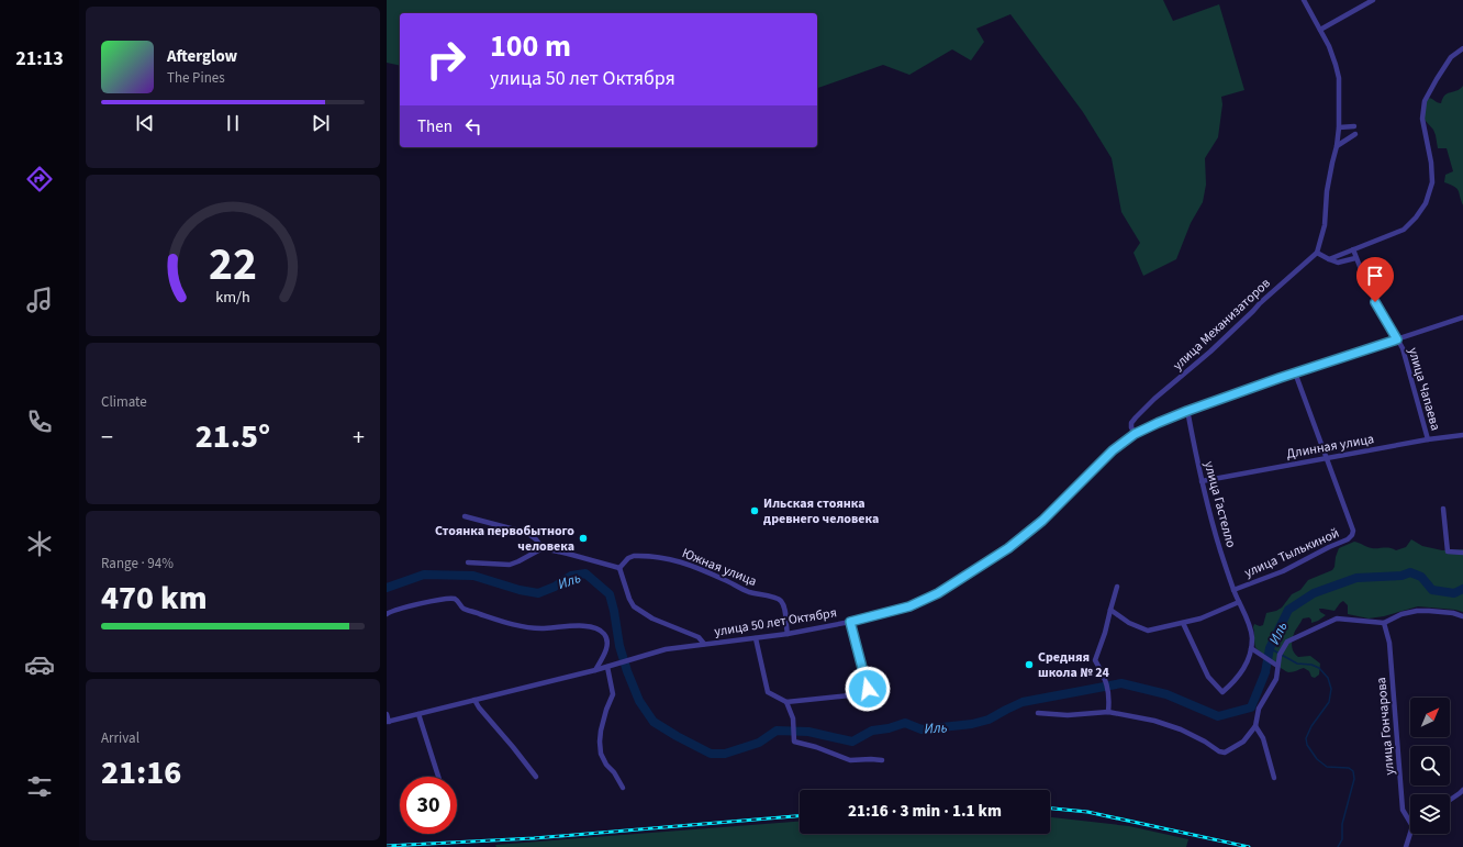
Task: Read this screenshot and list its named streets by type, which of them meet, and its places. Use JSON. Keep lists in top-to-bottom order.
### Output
{
  "streets": {
    "street": [
      "улица Механизаторов",
      "улица Чапаева",
      "Длинная улица",
      "улица Гастелло",
      "улица Тылькиной",
      "Южная улица",
      "улица 50 лет Октября",
      "улица Гончарова"
    ]
  },
  "crossings": [
    ["улица Механизаторов", "улица 50 лет Октября"],
    ["улица Чапаева", "Длинная улица"],
    ["улица Чапаева", "улица 50 лет Октября"],
    ["Длинная улица", "улица Гастелло"],
    ["Длинная улица", "улица Тылькиной"],
    ["улица Гастелло", "улица Тылькиной"],
    ["улица Гастелло", "улица 50 лет Октября"],
    ["Южная улица", "улица 50 лет Октября"]
  ],
  "water": ["Иль"],
  "places": ["Ильская стоянка древнего человека", "Стоянка первобытного человека", "Средняя школа № 24"],
  "north": "top right",
  "page": {
    "tabs": "21:13",
    "turn": ["100 m", "улица 50 лет Октября"],
    "song": ["Afterglow", "The Pines"],
    "then": "Then",
    "tile": [
      "Climate",
      ["Range · 94%", "470 km"],
      ["Arrival", "21:16"]
    ],
    "heat": ["−", "21.5°", "+"],
    "limit": "30",
    "trip": "21:16 · 3 min · 1.1 km",
    "gauge": ["22", "km/h"]
  }
}
